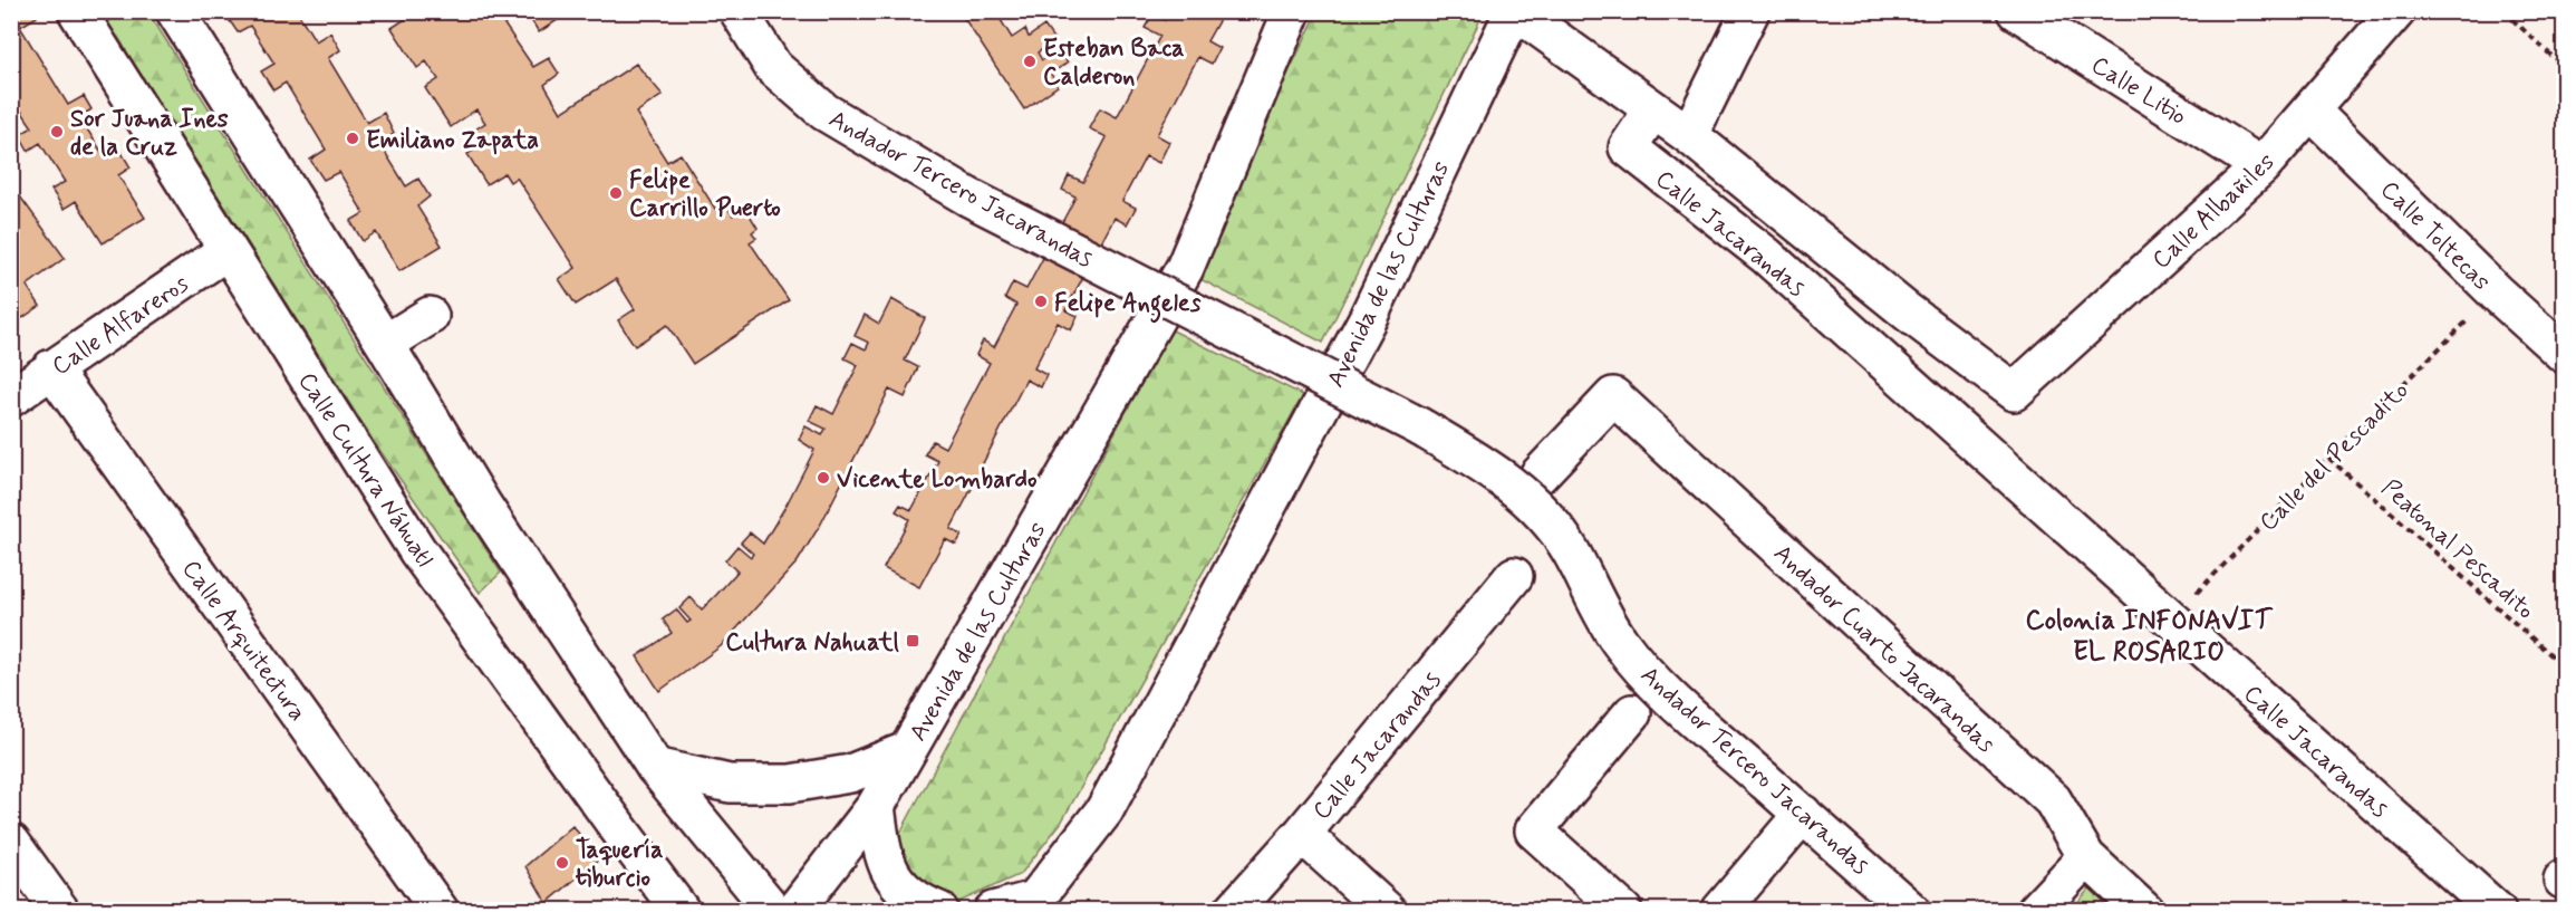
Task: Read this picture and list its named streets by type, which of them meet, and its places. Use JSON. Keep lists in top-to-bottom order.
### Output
{
  "streets": {
    "street": [
      "Calle Litio",
      "Andador Tercero Jacarandas",
      "Calle Albañiles",
      "Calle Jacarandas",
      "Calle Toltecas",
      "Avenida de las Culturas",
      "Calle Alfareros",
      "Calle Cultura Náhuatl",
      "Calle Arquitectura",
      "Andador Cuarto Jacarandas"
    ],
    "path": ["Calle del Pescadito", "Peatonal Pescadito"]
  },
  "crossings": [
    ["Calle Litio", "Calle Albañiles"],
    ["Calle Albañiles", "Calle Jacarandas"],
    ["Calle Albañiles", "Calle Toltecas"],
    ["Calle Jacarandas", "Avenida de las Culturas"],
    ["Calle Jacarandas", "Calle del Pescadito"],
    ["Calle Toltecas", "Calle del Pescadito"],
    ["Calle Alfareros", "Calle Cultura Náhuatl"],
    ["Calle Alfareros", "Calle Arquitectura"],
    ["Calle del Pescadito", "Peatonal Pescadito"]
  ],
  "districts": ["Colonia INFONAVIT EL ROSARIO"],
  "places": {
    "other": [
      "Esteban Baca Calderon",
      "Sor Juana Ines de la Cruz",
      "Emiliano Zapata",
      "Felipe Carrillo Puerto",
      "Felipe Angeles",
      "Vicente Lombardo",
      "Taquería tiburcio"
    ],
    "transit": ["Cultura Nahuatl"]
  }
}
